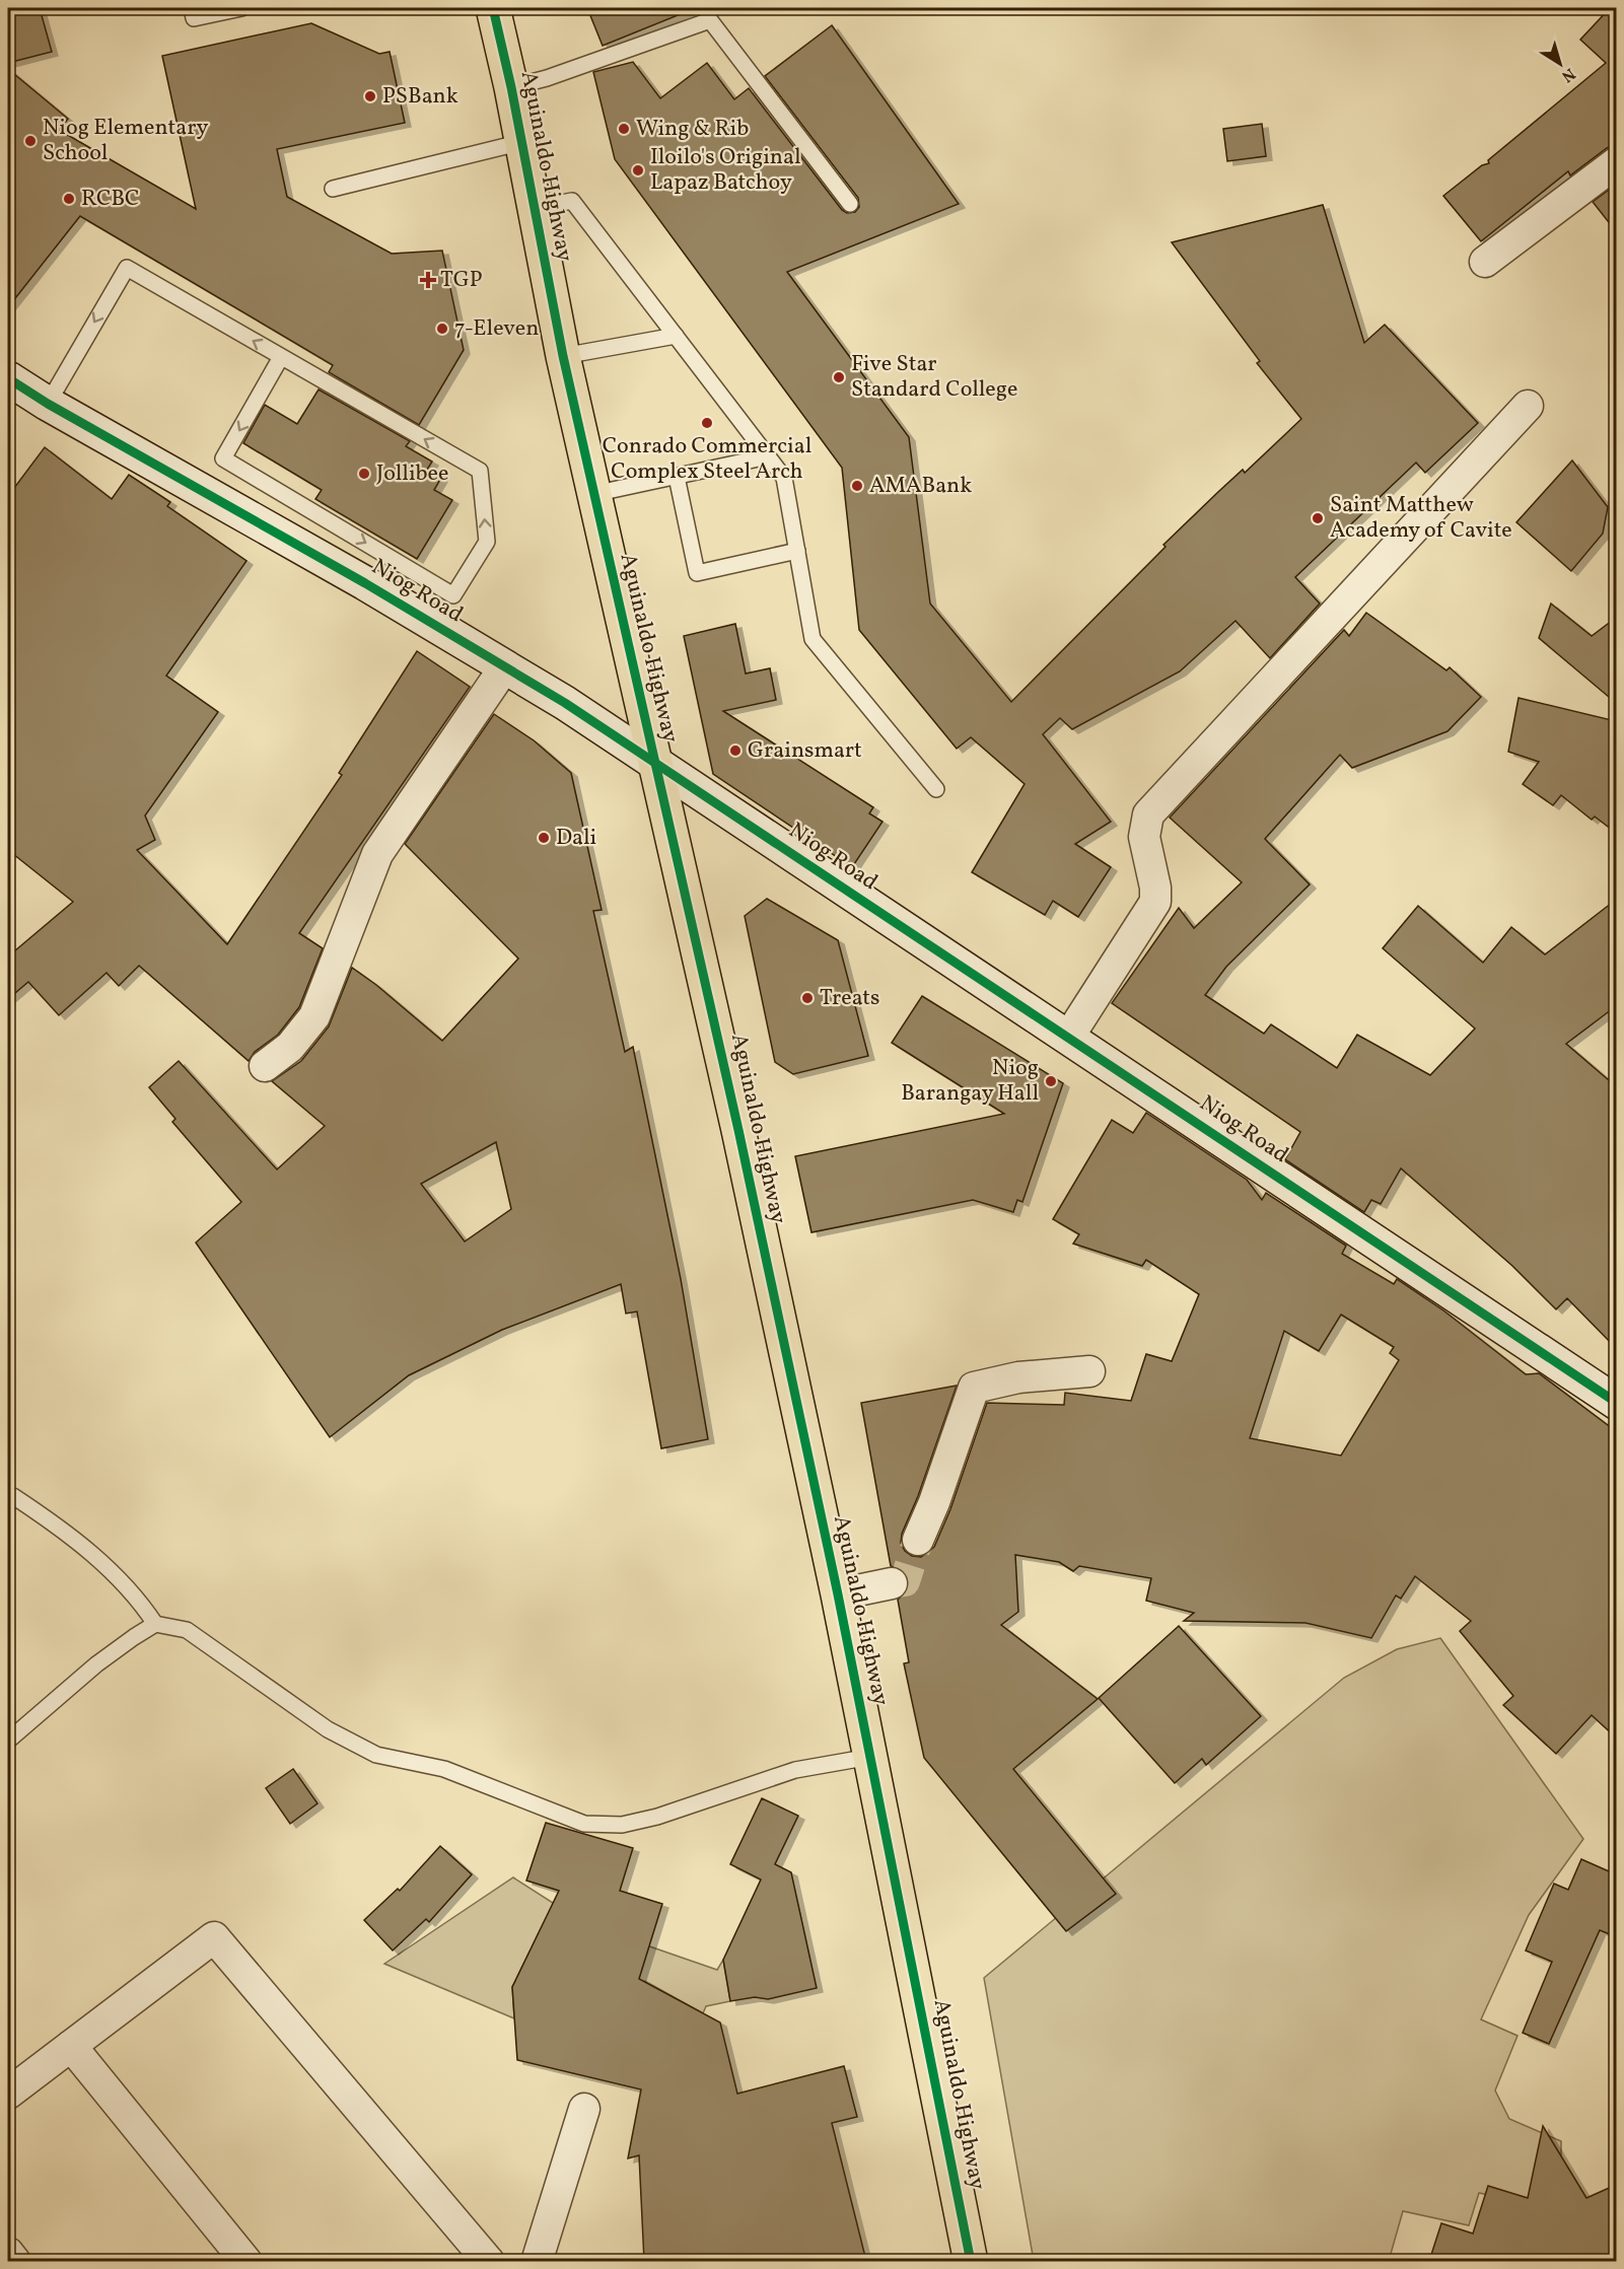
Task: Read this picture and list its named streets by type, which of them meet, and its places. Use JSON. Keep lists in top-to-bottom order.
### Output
{
  "streets": {
    "highway": ["Aguinaldo Highway"],
    "street": ["Niog Road"]
  },
  "crossings": [
    ["Aguinaldo Highway", "Niog Road"]
  ],
  "places": {
    "other": [
      "PSBank",
      "Wing & Rib",
      "Niog Elementary School",
      "Iloilo's Original Lapaz Batchoy",
      "RCBC",
      "7-Eleven",
      "Five Star Standard College",
      "Conrado Commercial Complex Steel Arch",
      "Jollibee",
      "AMABank",
      "Saint Matthew Academy of Cavite",
      "Grainsmart",
      "Dali",
      "Treats",
      "Niog Barangay Hall"
    ],
    "health": ["TGP"]
  },
  "north": "bottom right"
}
